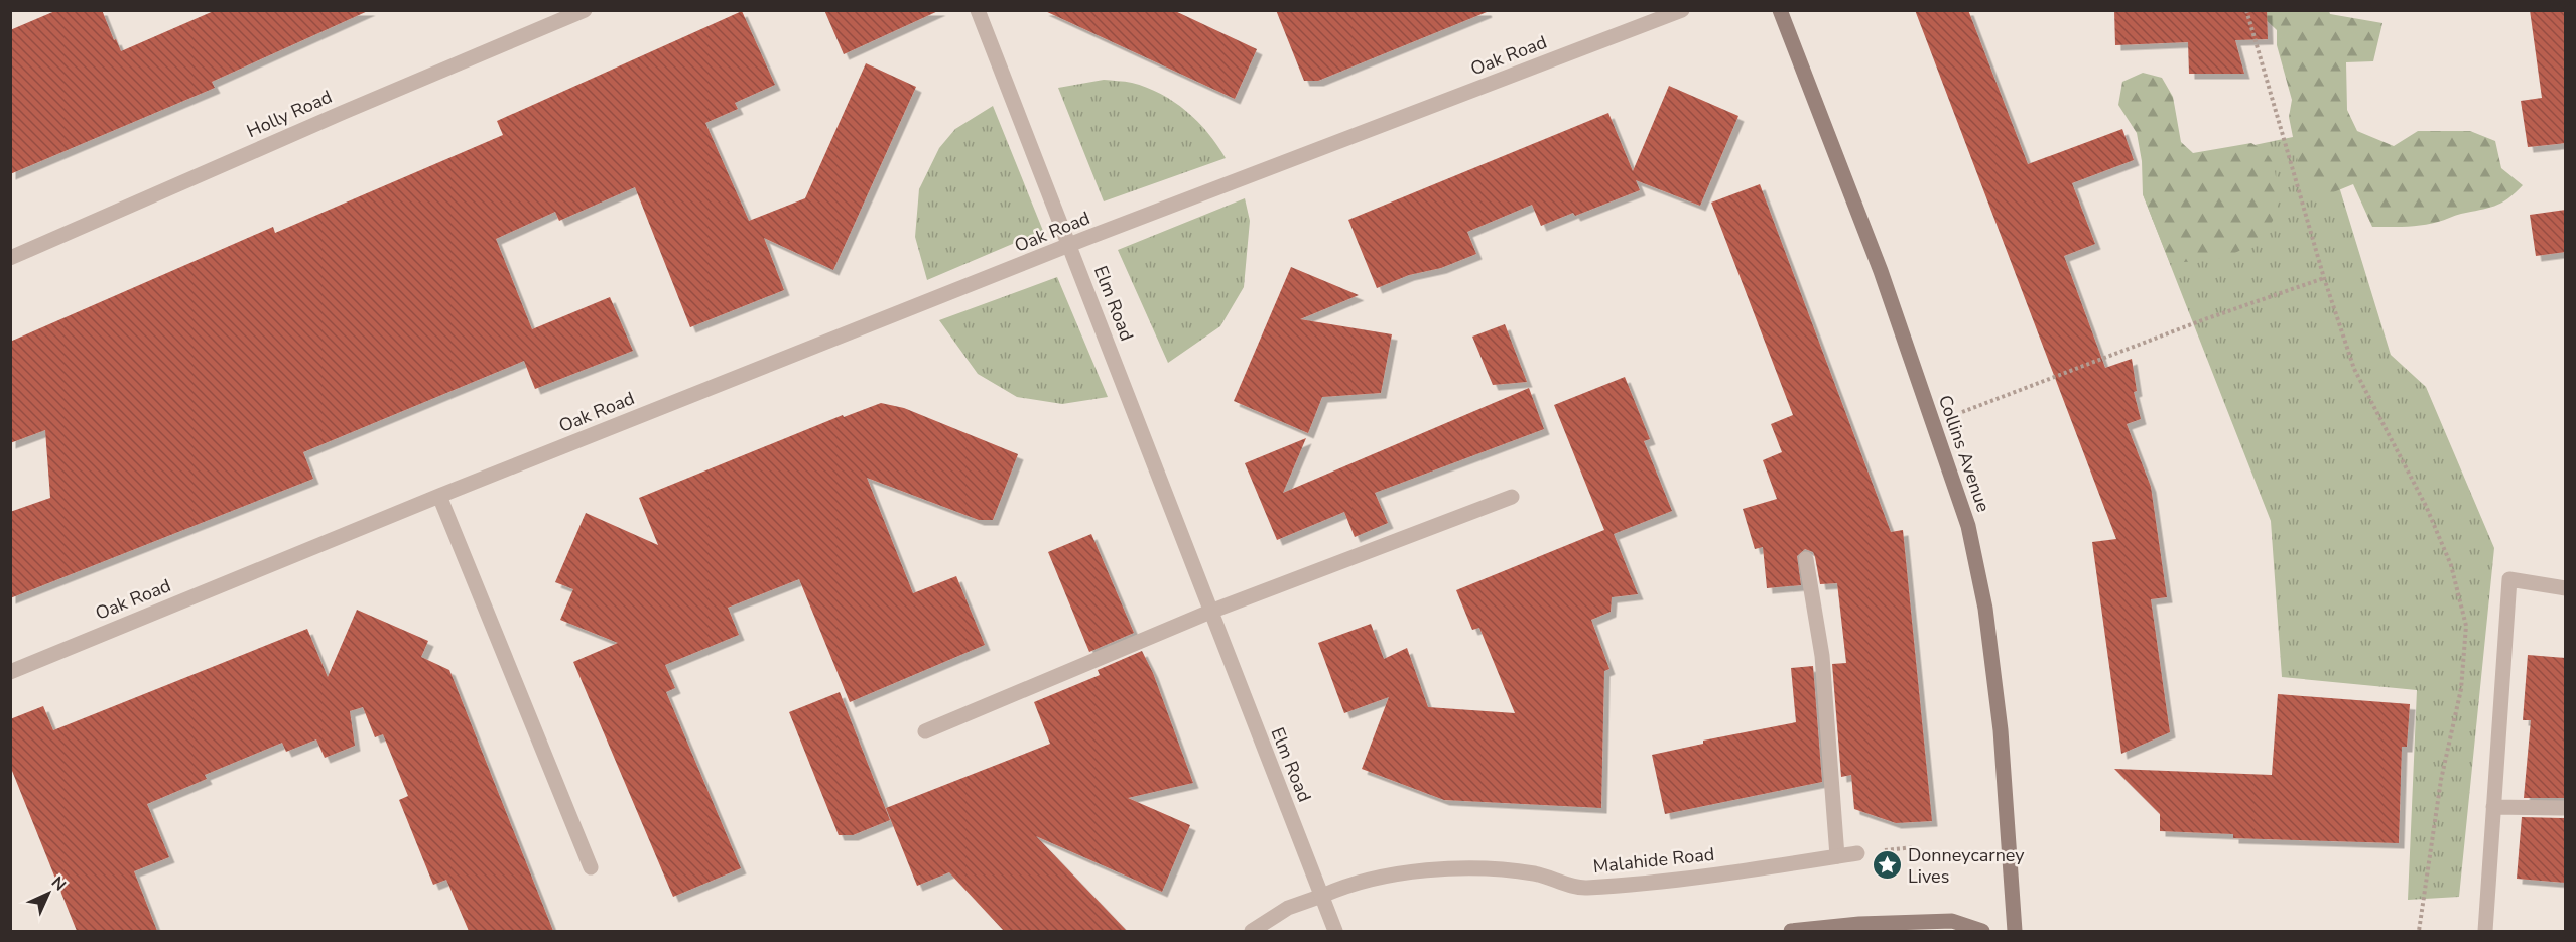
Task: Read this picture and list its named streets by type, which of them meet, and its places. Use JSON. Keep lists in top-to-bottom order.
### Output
{
  "streets": {
    "main road": ["Collins Avenue"],
    "street": [
      "Oak Road",
      "Holly Road",
      "Elm Road",
      "Malahide Road"
    ]
  },
  "crossings": [
    ["Oak Road", "Elm Road"],
    ["Elm Road", "Malahide Road"]
  ],
  "places": {
    "place": ["Donneycarney Lives"]
  },
  "north": "top right"
}
